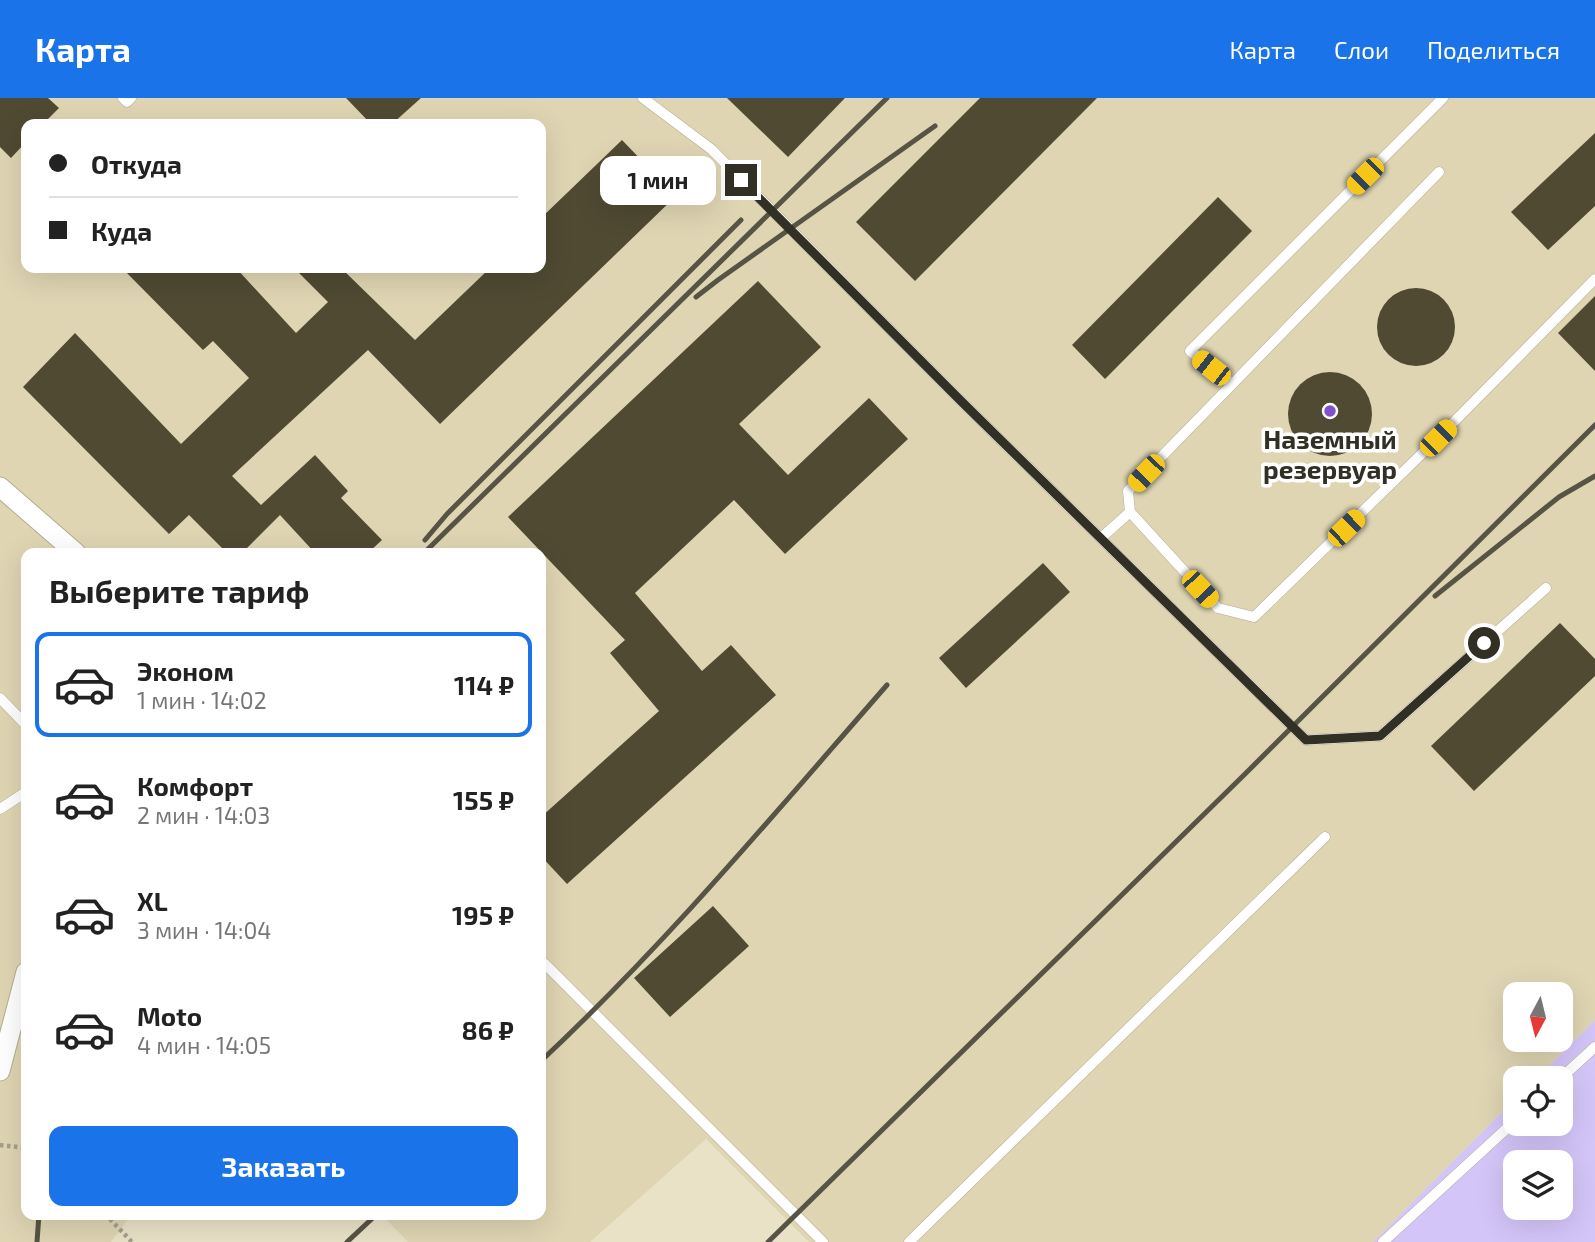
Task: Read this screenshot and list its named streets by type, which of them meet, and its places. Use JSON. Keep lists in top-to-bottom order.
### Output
{
  "places": ["Наземный резервуар"],
  "north": "bottom",
  "page": {
    "header": "Карта",
    "nav": ["Карта", "Слои", "Поделиться"],
    "banner": ["Откуда", "Куда"],
    "bubble": "1 мин",
    "heading": "Выберите тариф",
    "list": [
      {
        "name": "Эконом",
        "note": "1 мин · 14:02",
        "value": "114 ₽"
      },
      {
        "name": "Комфорт",
        "note": "2 мин · 14:03",
        "value": "155 ₽"
      },
      {
        "name": "XL",
        "note": "3 мин · 14:04",
        "value": "195 ₽"
      },
      {
        "name": "Moto",
        "note": "4 мин · 14:05",
        "value": "86 ₽"
      }
    ],
    "buttons": "Заказать"
  }
}
